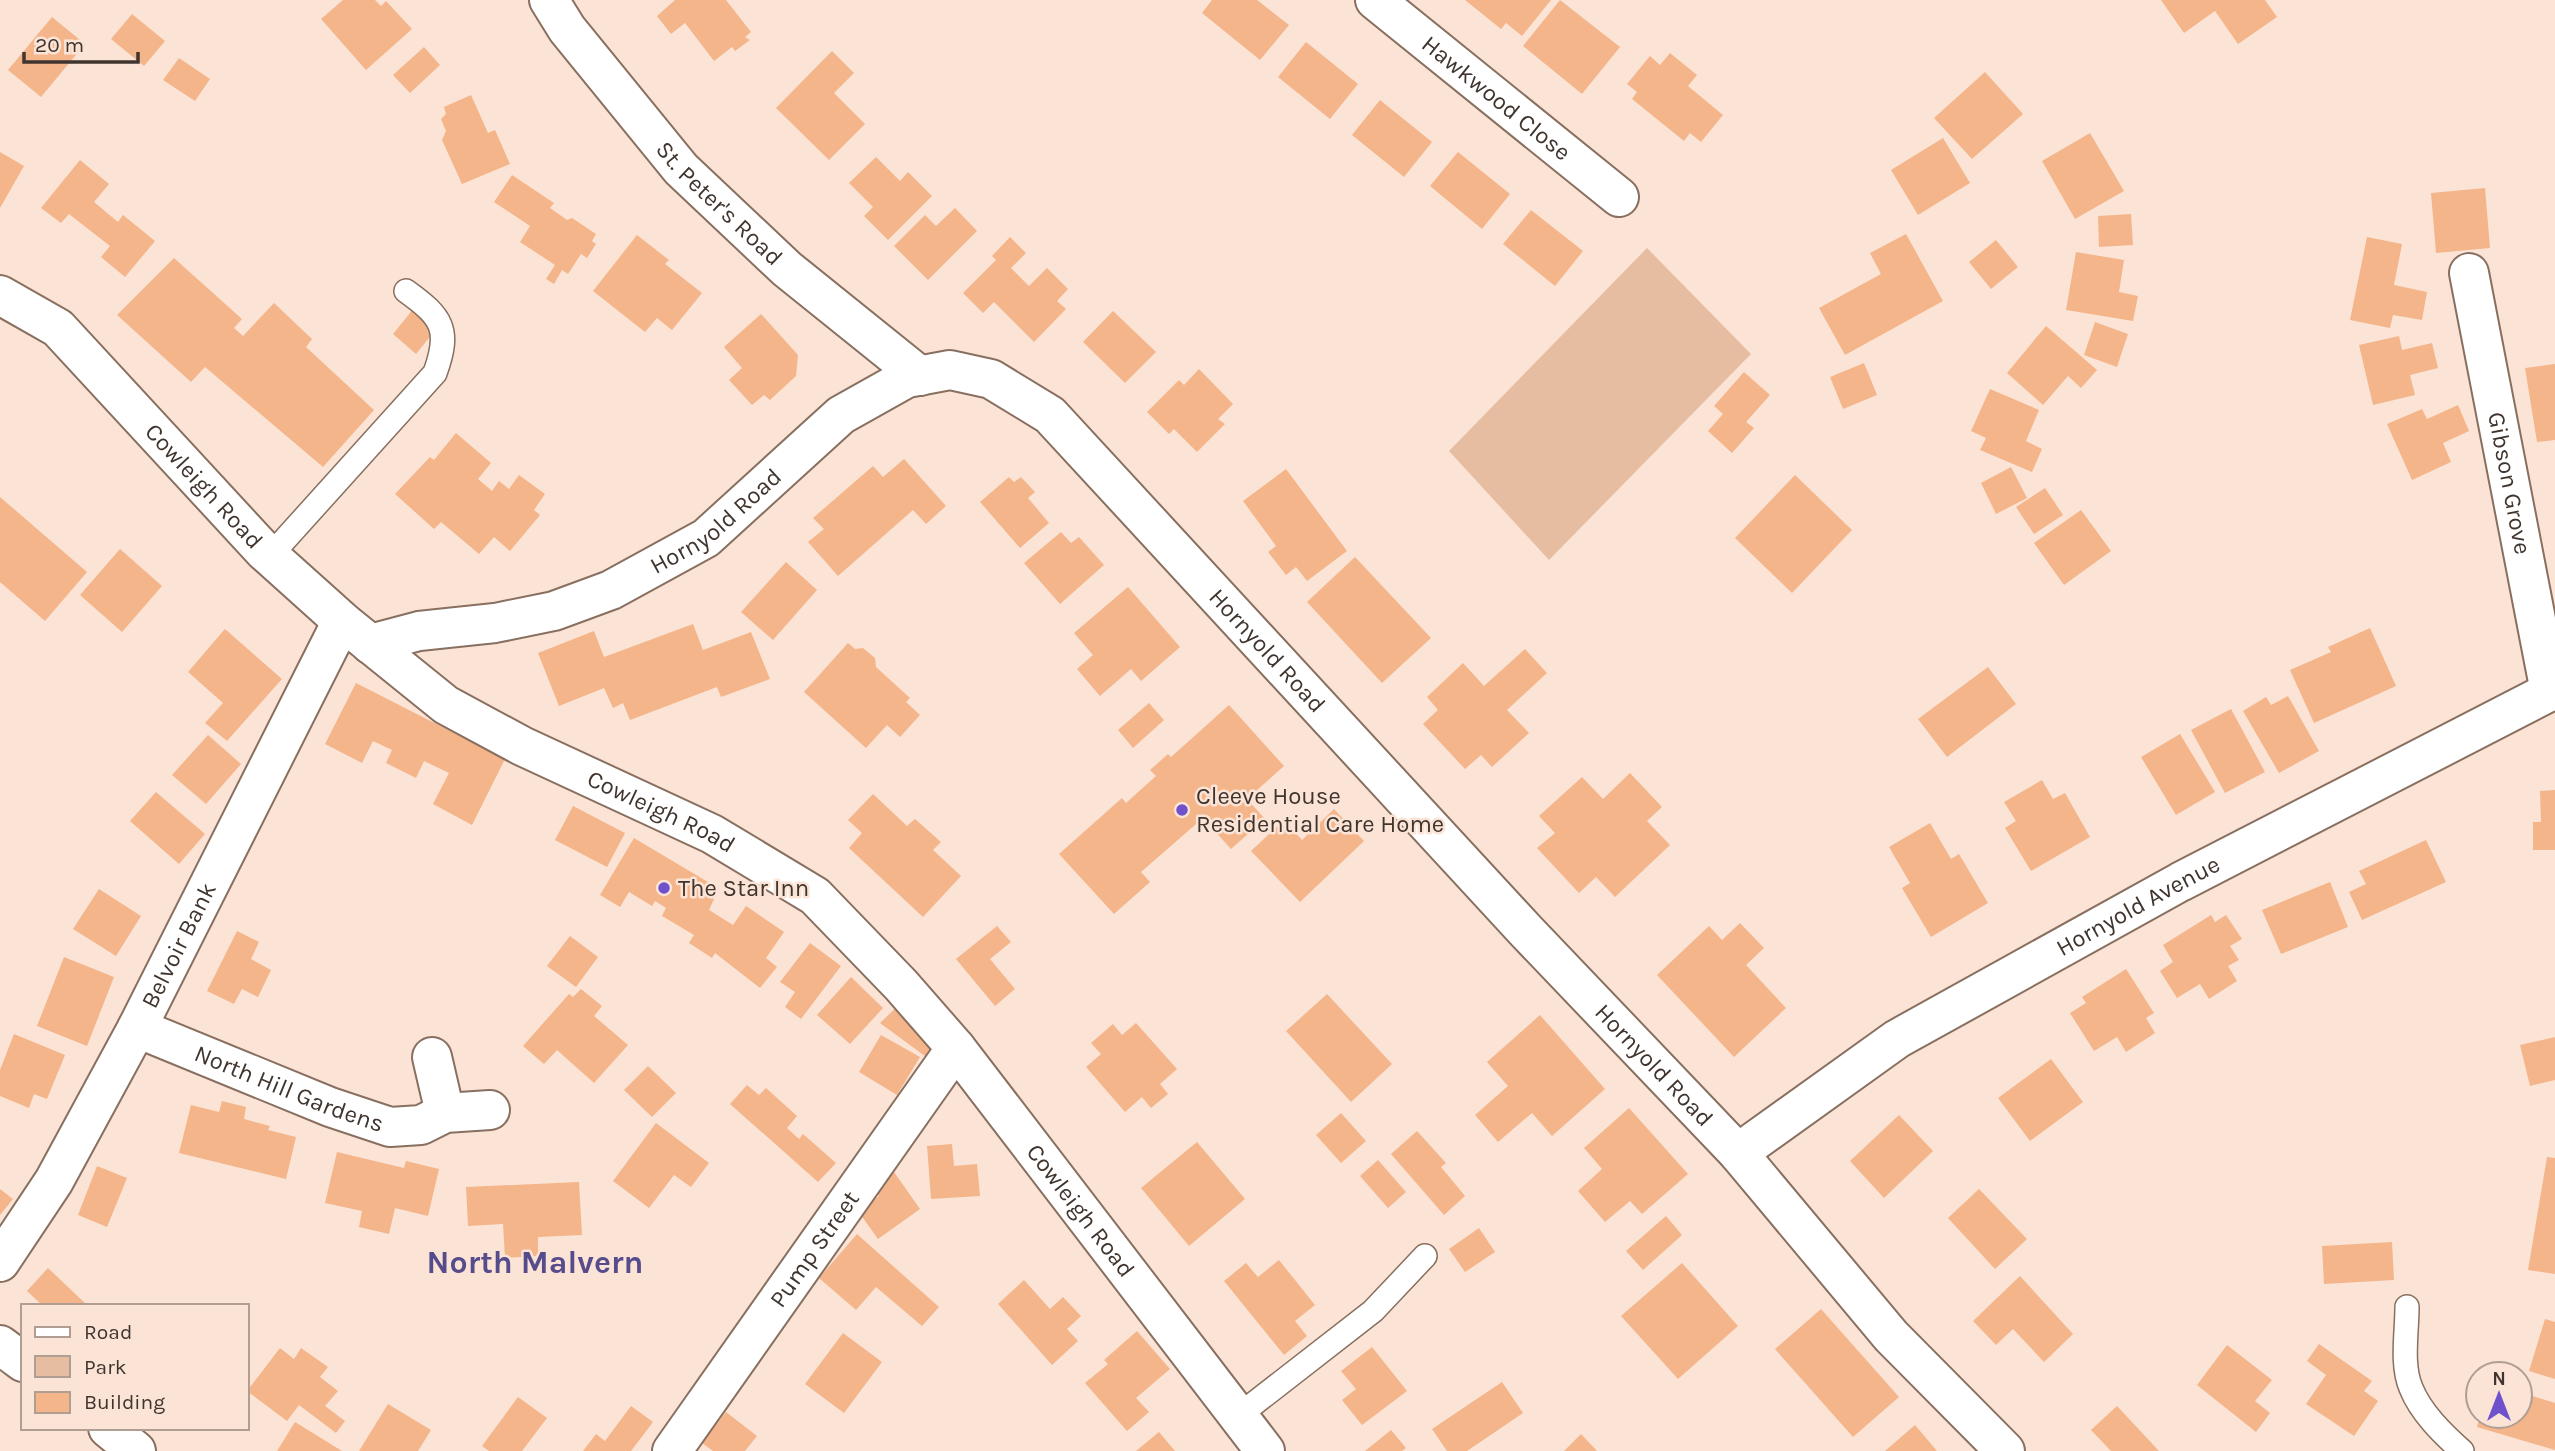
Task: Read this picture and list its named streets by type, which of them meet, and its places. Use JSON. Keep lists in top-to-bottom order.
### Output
{
  "streets": {
    "street": [
      "Hawkwood Close",
      "St. Peter's Road",
      "Gibson Grove",
      "Cowleigh Road",
      "Hornyold Road",
      "Hornyold Avenue",
      "Belvoir Bank",
      "North Hill Gardens",
      "Pump Street"
    ]
  },
  "crossings": [
    ["St. Peter's Road", "Hornyold Road"],
    ["Gibson Grove", "Hornyold Avenue"],
    ["Cowleigh Road", "Hornyold Road"],
    ["Cowleigh Road", "Belvoir Bank"],
    ["Cowleigh Road", "Pump Street"],
    ["Hornyold Road", "Hornyold Avenue"],
    ["Hornyold Road", "Belvoir Bank"],
    ["Belvoir Bank", "North Hill Gardens"]
  ],
  "districts": ["North Malvern"],
  "places": ["Cleeve House Residential Care Home", "The Star Inn"],
  "legend": ["Road", "Park", "Building"],
  "scale_bar": "20 m",
  "north": "top"
}
